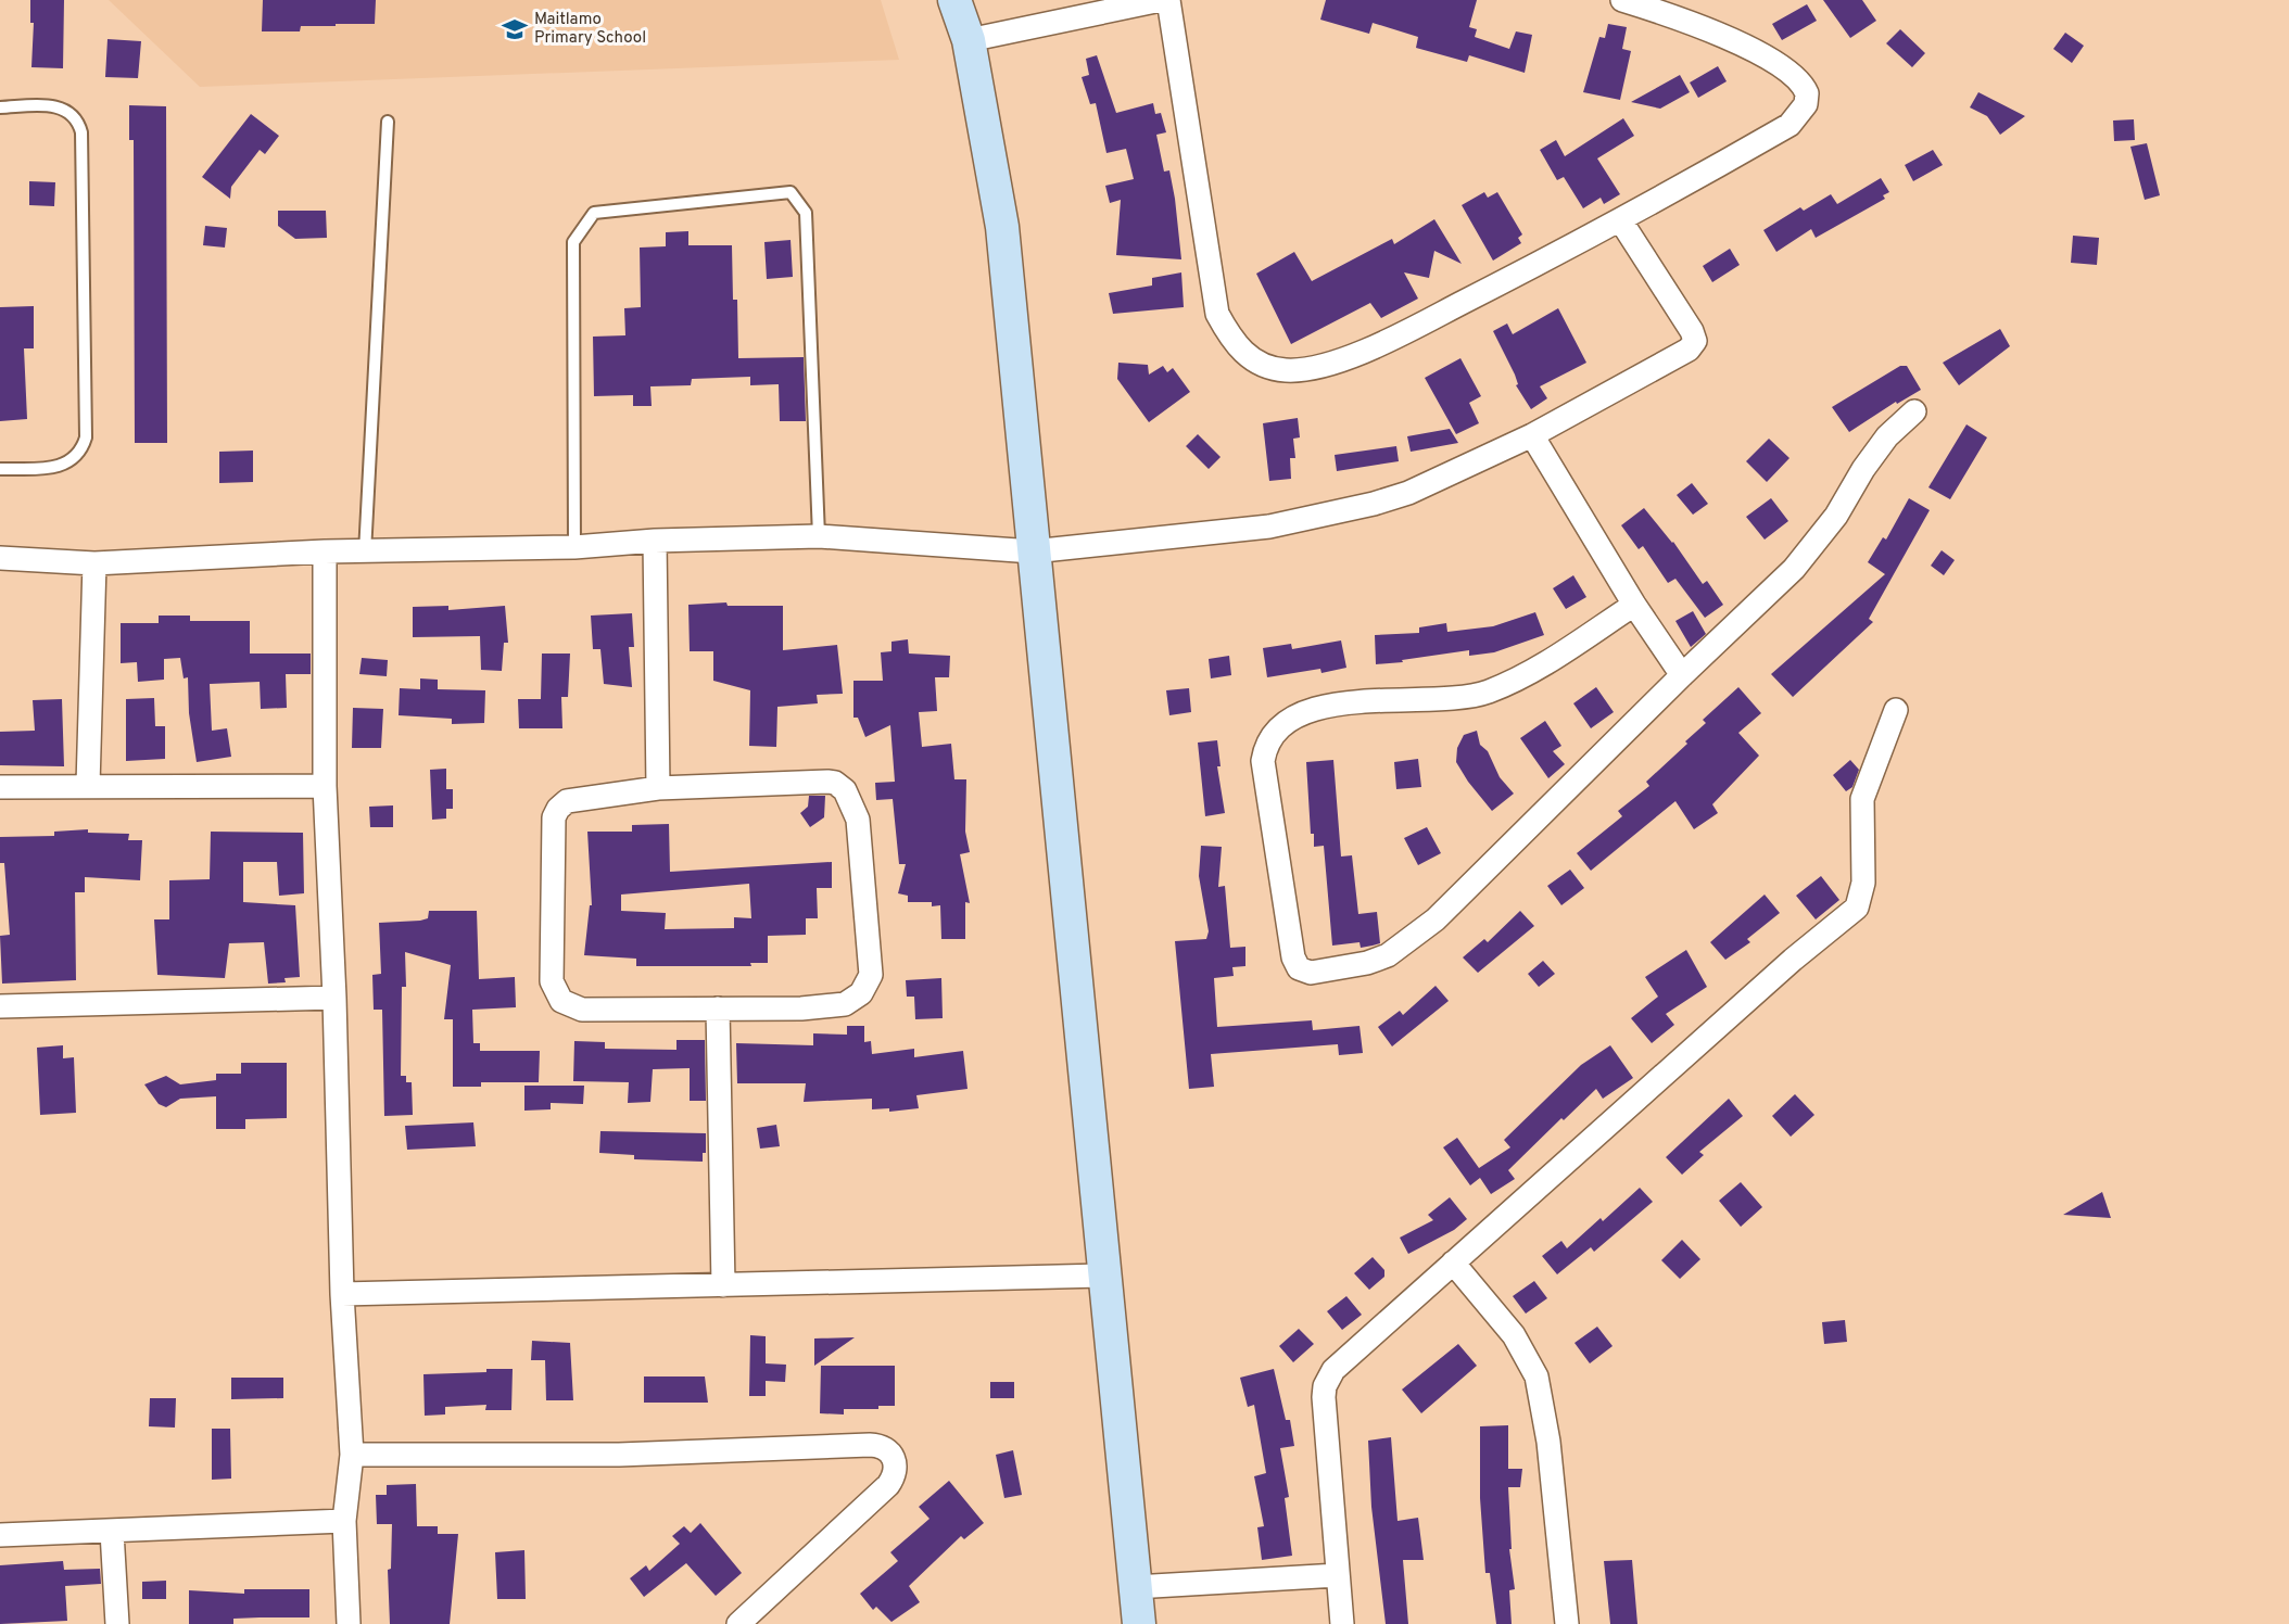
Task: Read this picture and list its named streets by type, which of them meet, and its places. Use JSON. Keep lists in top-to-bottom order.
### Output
{
  "places": {
    "school or university": ["Maitlamo Primary School"]
  }
}
